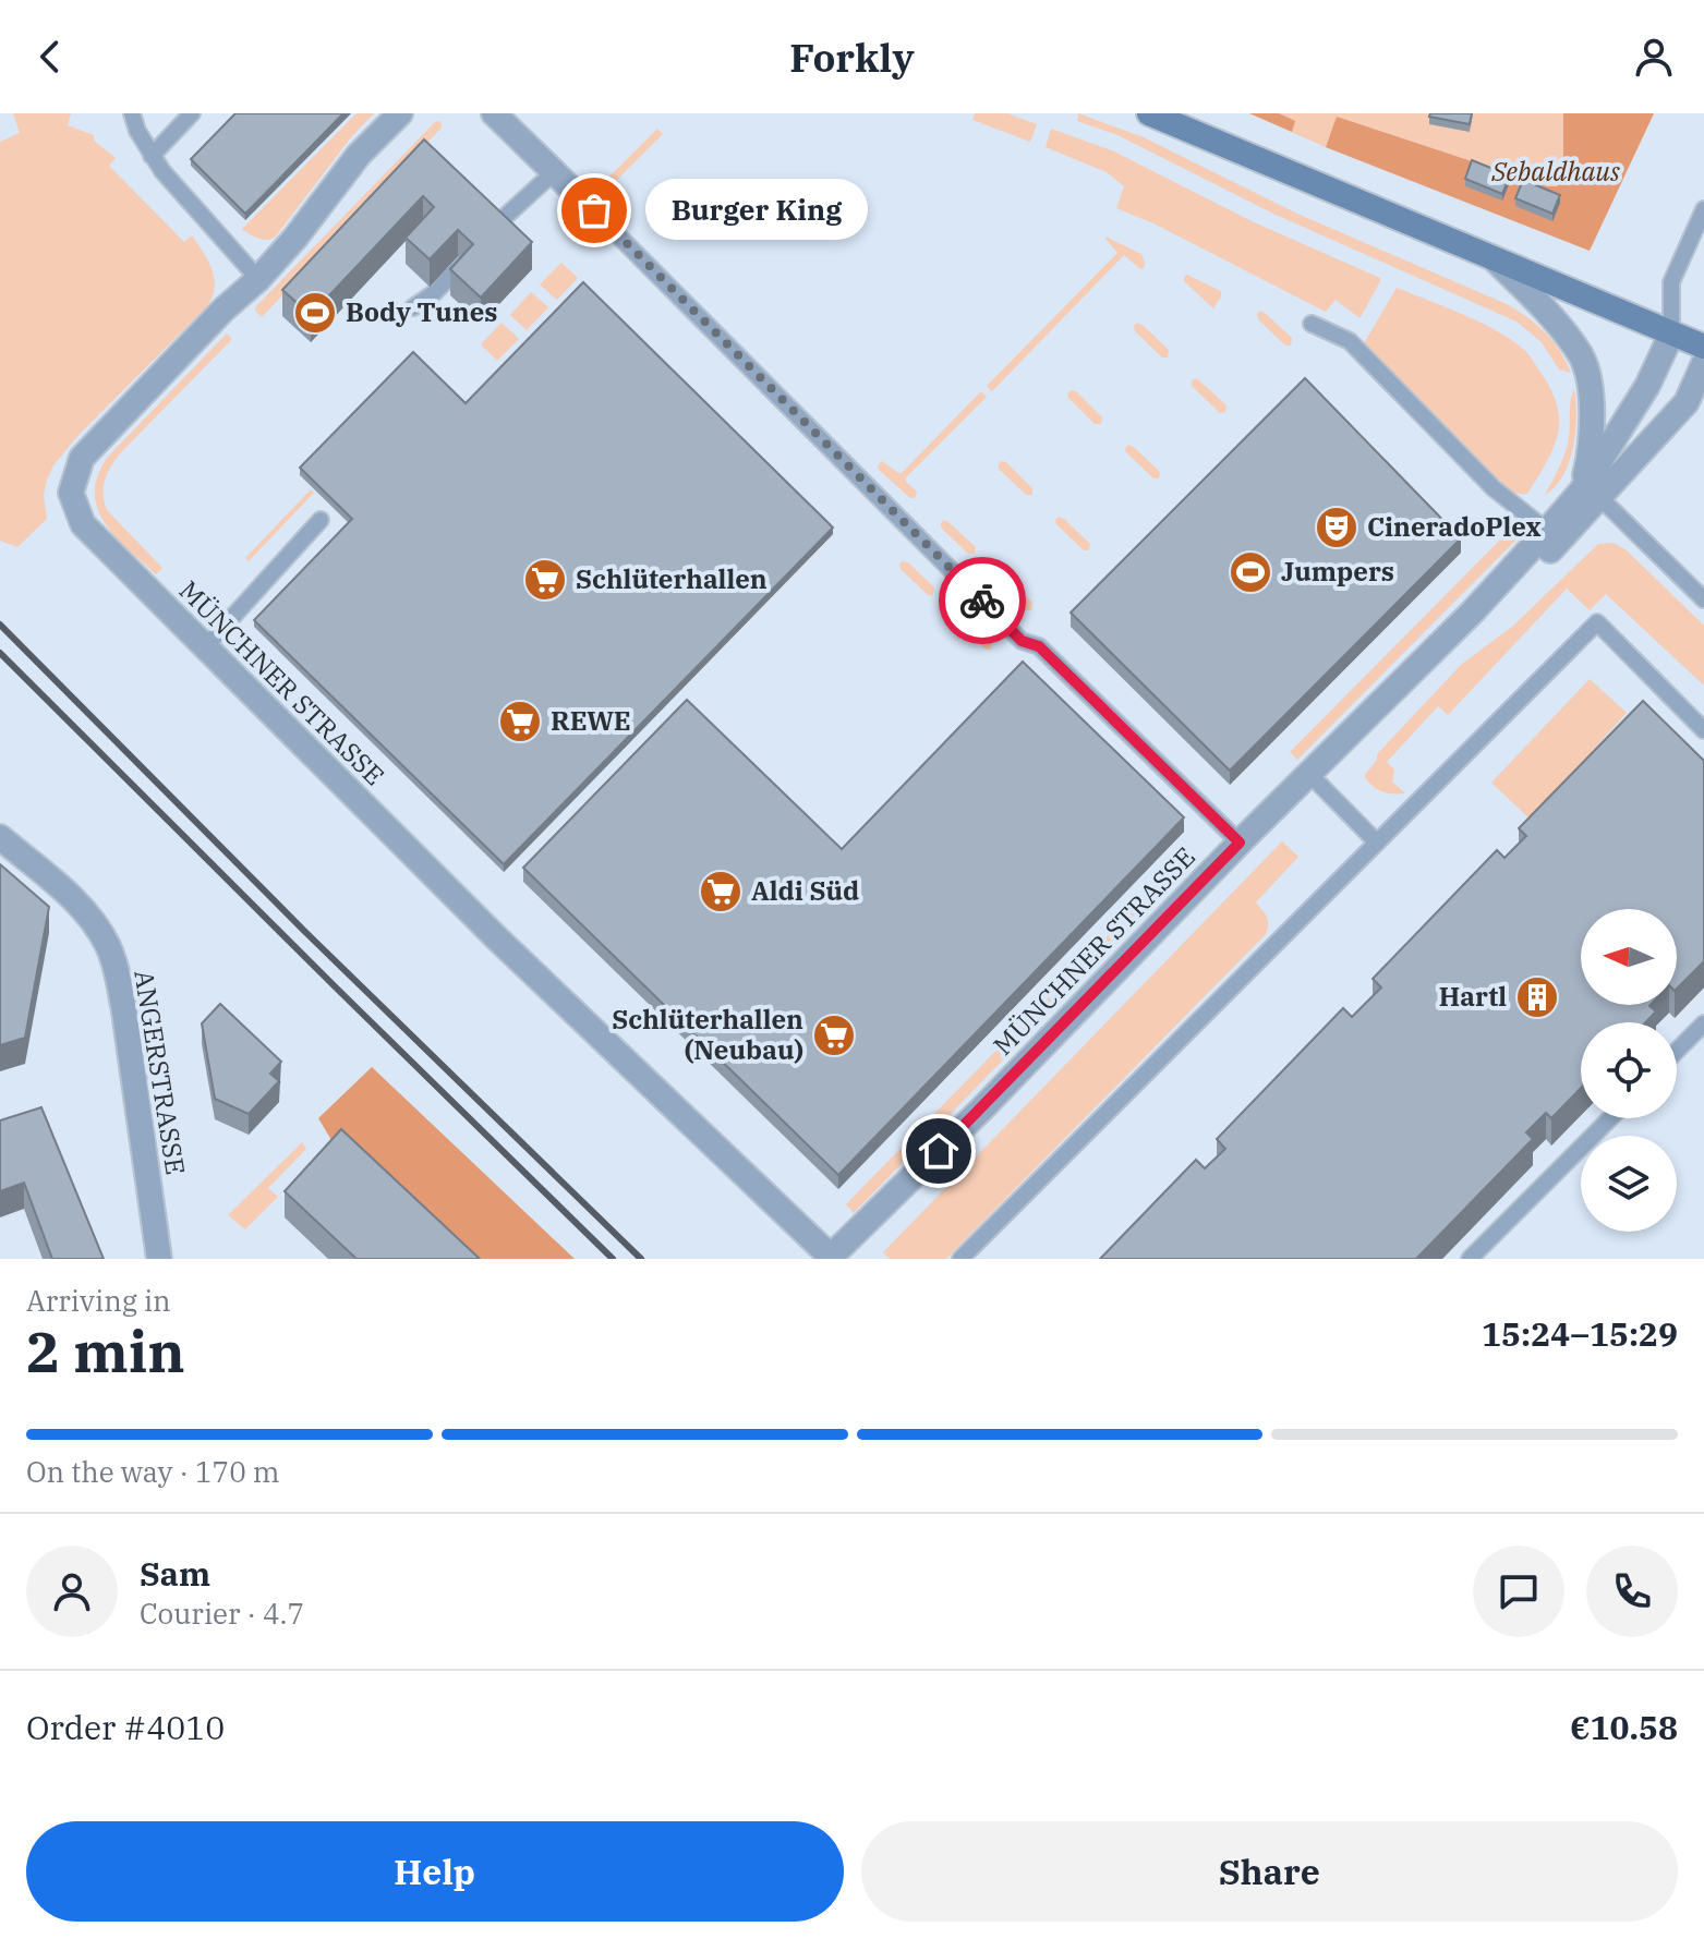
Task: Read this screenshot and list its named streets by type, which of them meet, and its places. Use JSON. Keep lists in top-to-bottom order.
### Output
{
  "streets": {
    "main road": ["MÜNCHNER STRASSE"],
    "street": ["ANGERSTRASSE"]
  },
  "parks": ["Sebaldhaus"],
  "places": {
    "other": ["Burger King"],
    "sports": ["Body Tunes", "Jumpers"],
    "theatre": ["CineradoPlex"],
    "supermarket": [
      "Schlüterhallen",
      "REWE",
      "Aldi Süd",
      "Schlüterhallen (Neubau)"
    ],
    "building": ["Hartl"]
  },
  "north": "left",
  "page": {
    "header": "Forkly",
    "bubble": "Burger King",
    "heading": ["2 min", "Arriving in", "15:24–15:29"],
    "panel": [
      "Sam",
      "Courier · 4.7",
      "Order #4010",
      "€10.58"
    ],
    "bar": "On the way · 170 m",
    "buttons": ["Help", "Share"]
  }
}
